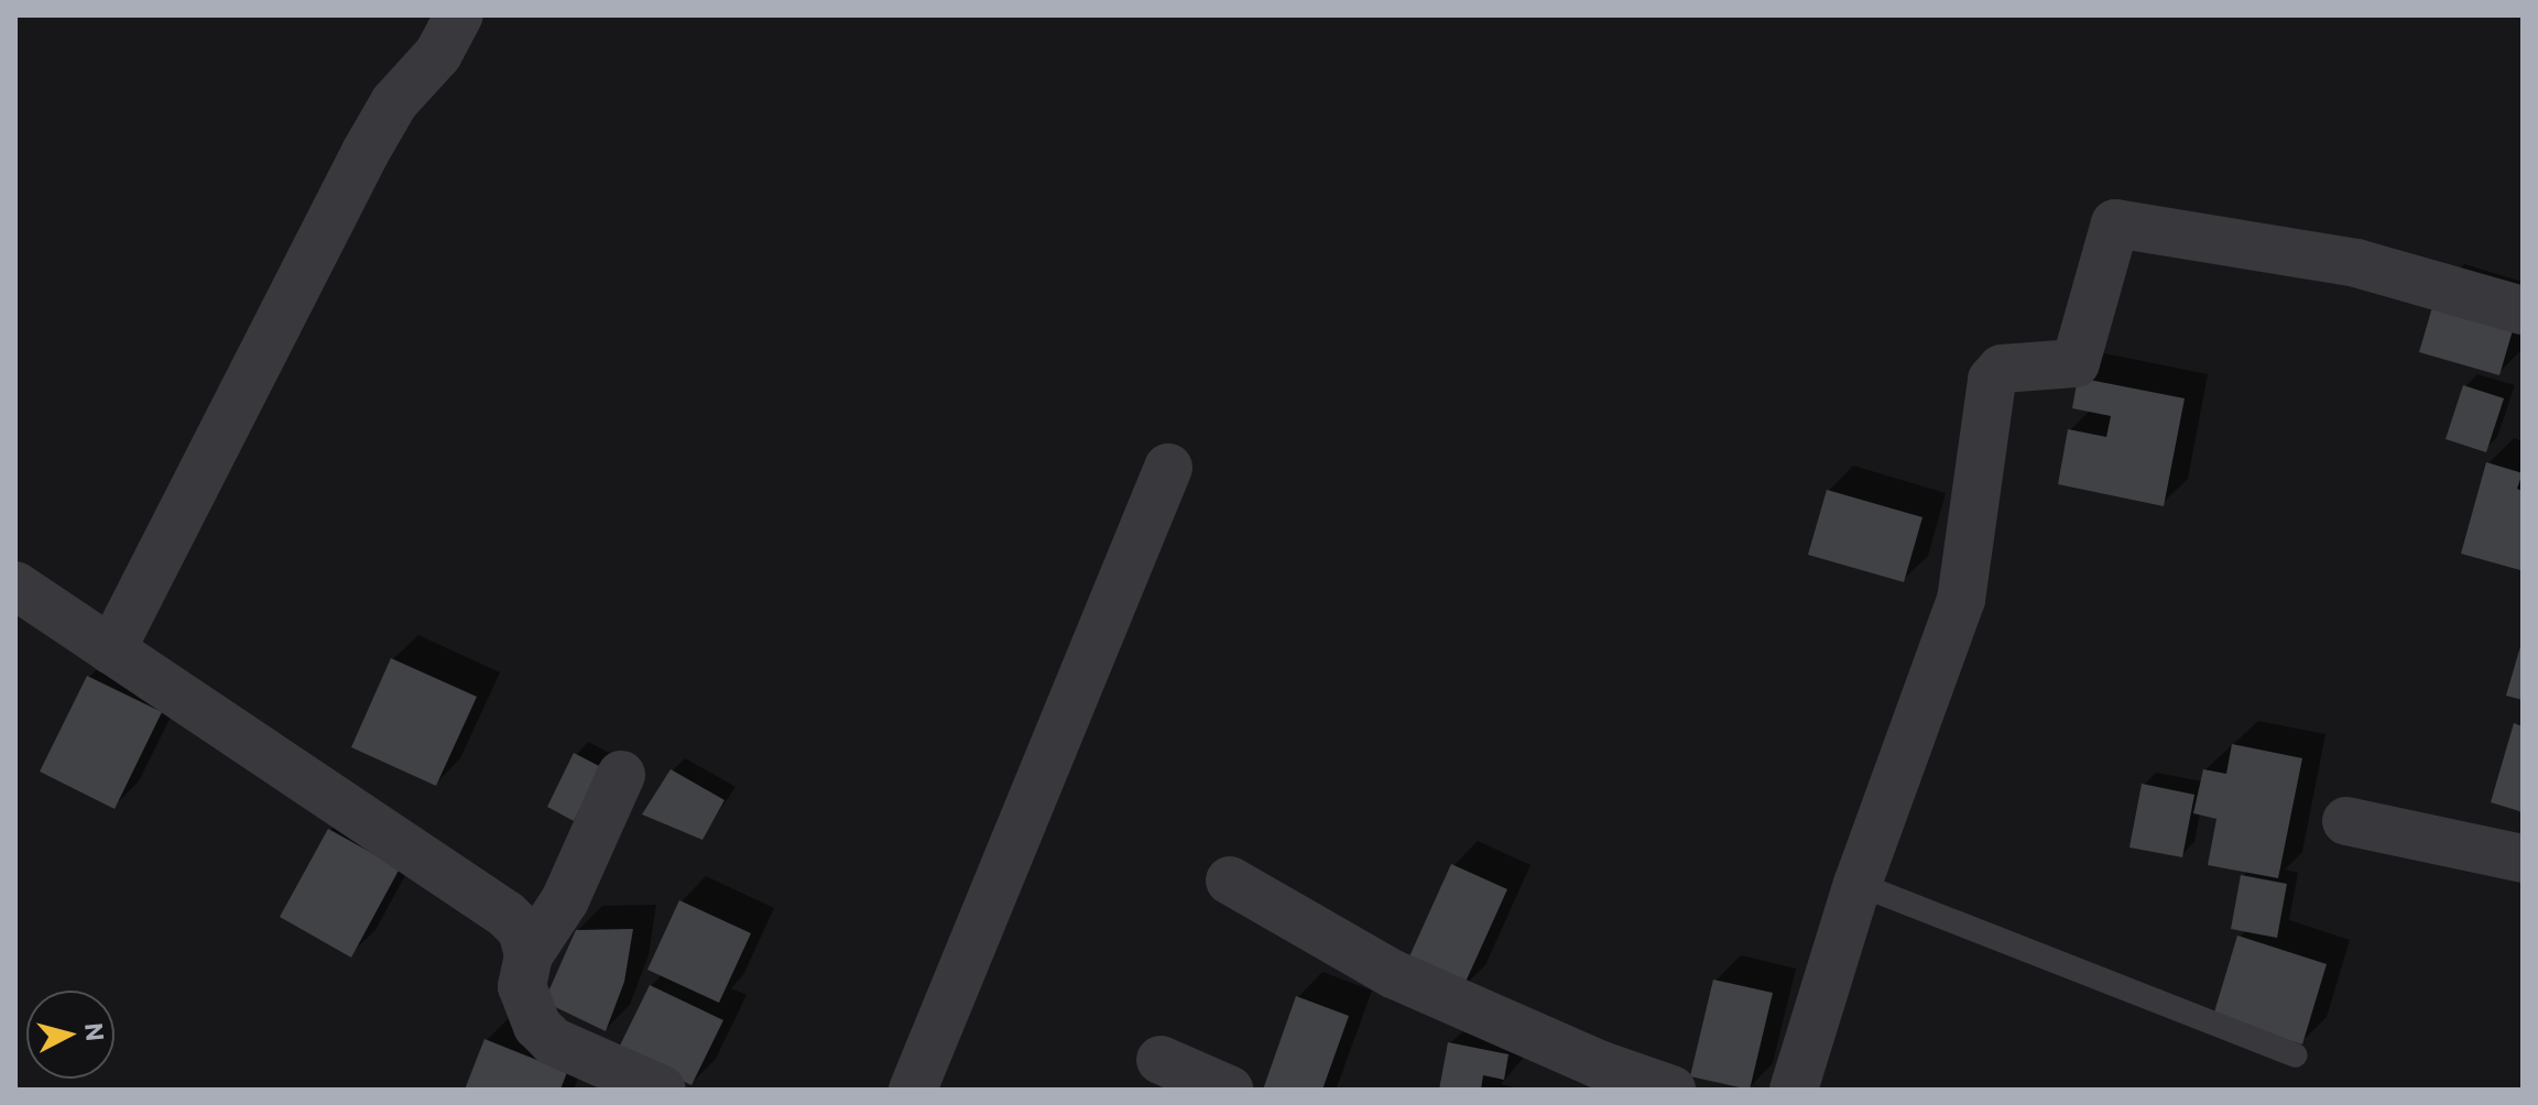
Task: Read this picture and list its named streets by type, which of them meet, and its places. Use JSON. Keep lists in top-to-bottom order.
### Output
{
  "north": "right"
}
